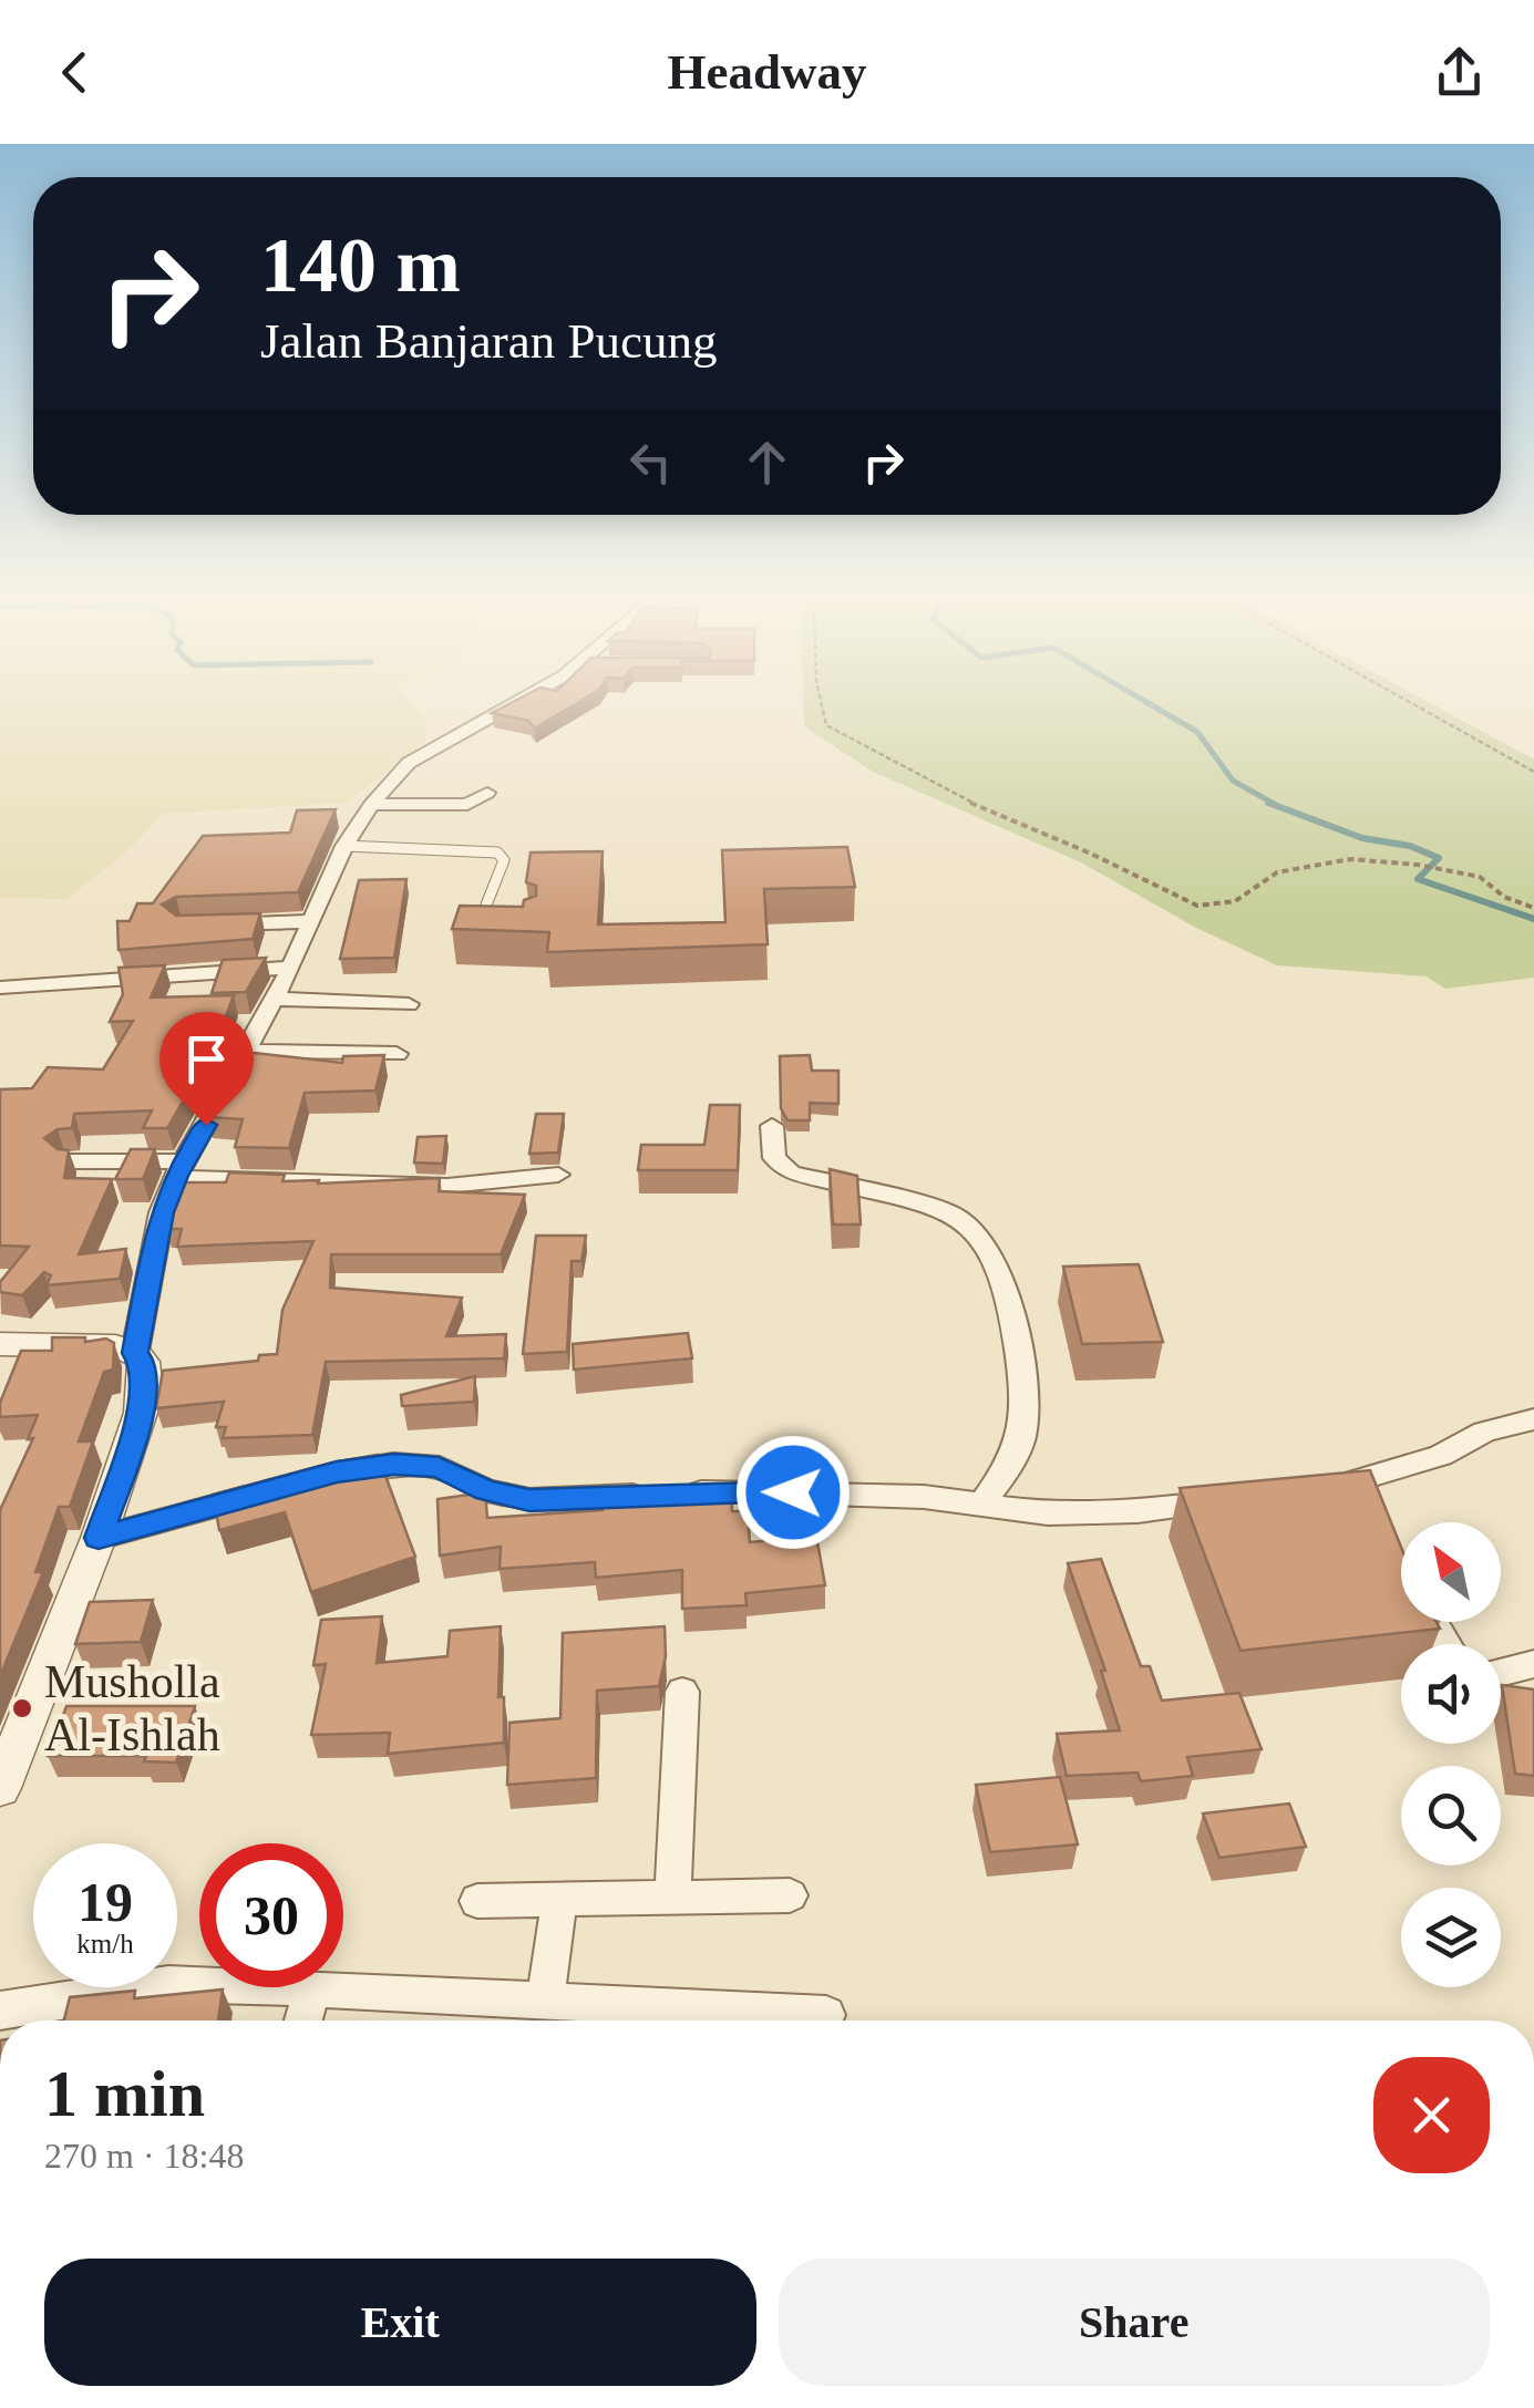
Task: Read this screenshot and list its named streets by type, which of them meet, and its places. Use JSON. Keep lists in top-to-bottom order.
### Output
{
  "places": ["Musholla Al-Ishlah"],
  "north": "top left",
  "page": {
    "header": "Headway",
    "turn": ["140 m", "Jalan Banjaran Pucung"],
    "speed": "19 km/h",
    "limit": "30",
    "heading": ["1 min", "270 m · 18:48"],
    "buttons": ["Exit", "Share"]
  }
}
